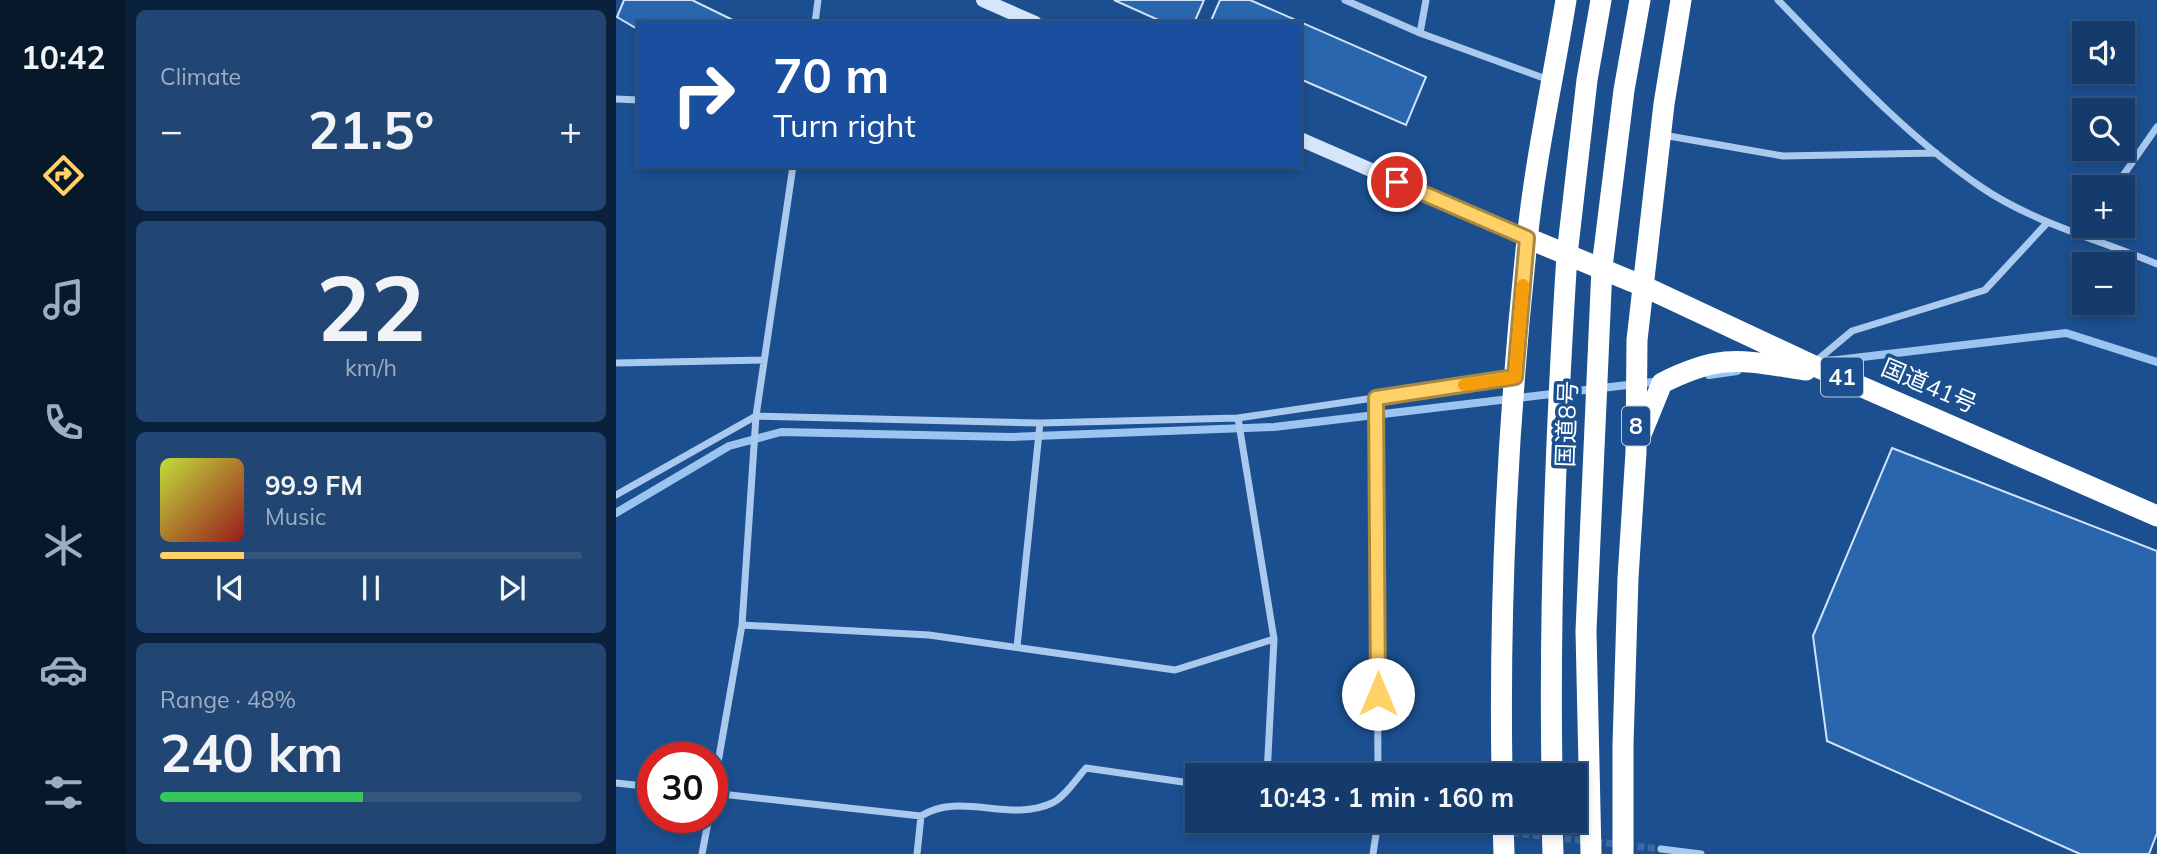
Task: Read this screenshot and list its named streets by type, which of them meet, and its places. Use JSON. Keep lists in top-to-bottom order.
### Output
{
  "streets": {
    "highway": [
      "41",
      "国道41号",
      "国道8号",
      "8"
    ]
  },
  "crossings": [
    ["国道41号", "8"]
  ],
  "page": {
    "tabs": "10:42",
    "tile": [
      "Climate",
      ["22", "km/h"],
      ["Range · 48%", "240 km"]
    ],
    "map_buttons": ["+", "−"],
    "turn": ["70 m", "Turn right"],
    "heat": ["−", "21.5°", "+"],
    "song": ["99.9 FM", "Music"],
    "limit": "30",
    "trip": "10:43 · 1 min · 160 m"
  }
}
